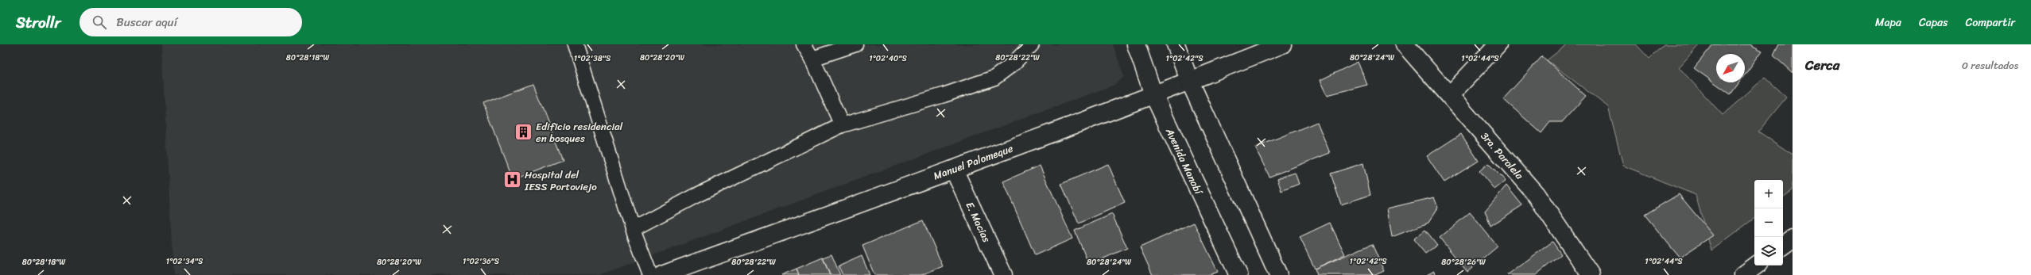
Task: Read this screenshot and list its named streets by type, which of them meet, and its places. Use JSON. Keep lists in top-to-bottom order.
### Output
{
  "streets": {
    "street": [
      "3ra. Paralela",
      "Avenida Manabí",
      "Manuel Palomeque",
      "E. Macias"
    ]
  },
  "crossings": [
    ["Avenida Manabí", "Manuel Palomeque"],
    ["Manuel Palomeque", "E. Macias"]
  ],
  "places": {
    "building": ["Edificio residencial en bosques"],
    "hospital": ["Hospital del IESS Portoviejo"]
  },
  "north": "bottom left",
  "page": {
    "header": "Strollr",
    "search": "Buscar aquí",
    "nav": ["Mapa", "Capas", "Compartir"],
    "heading": ["Cerca", "0 resultados"],
    "map_buttons": ["+", "−"]
  },
  "coordinates": [
    "80°28'24\"W",
    "80°28'18\"W",
    "80°28'20\"W",
    "80°28'22\"W",
    "1°02'38\"S",
    "1°02'40\"S",
    "1°02'42\"S",
    "1°02'44\"S",
    "1°02'34\"S",
    "1°02'36\"S",
    "80°28'26\"W"
  ]
}
